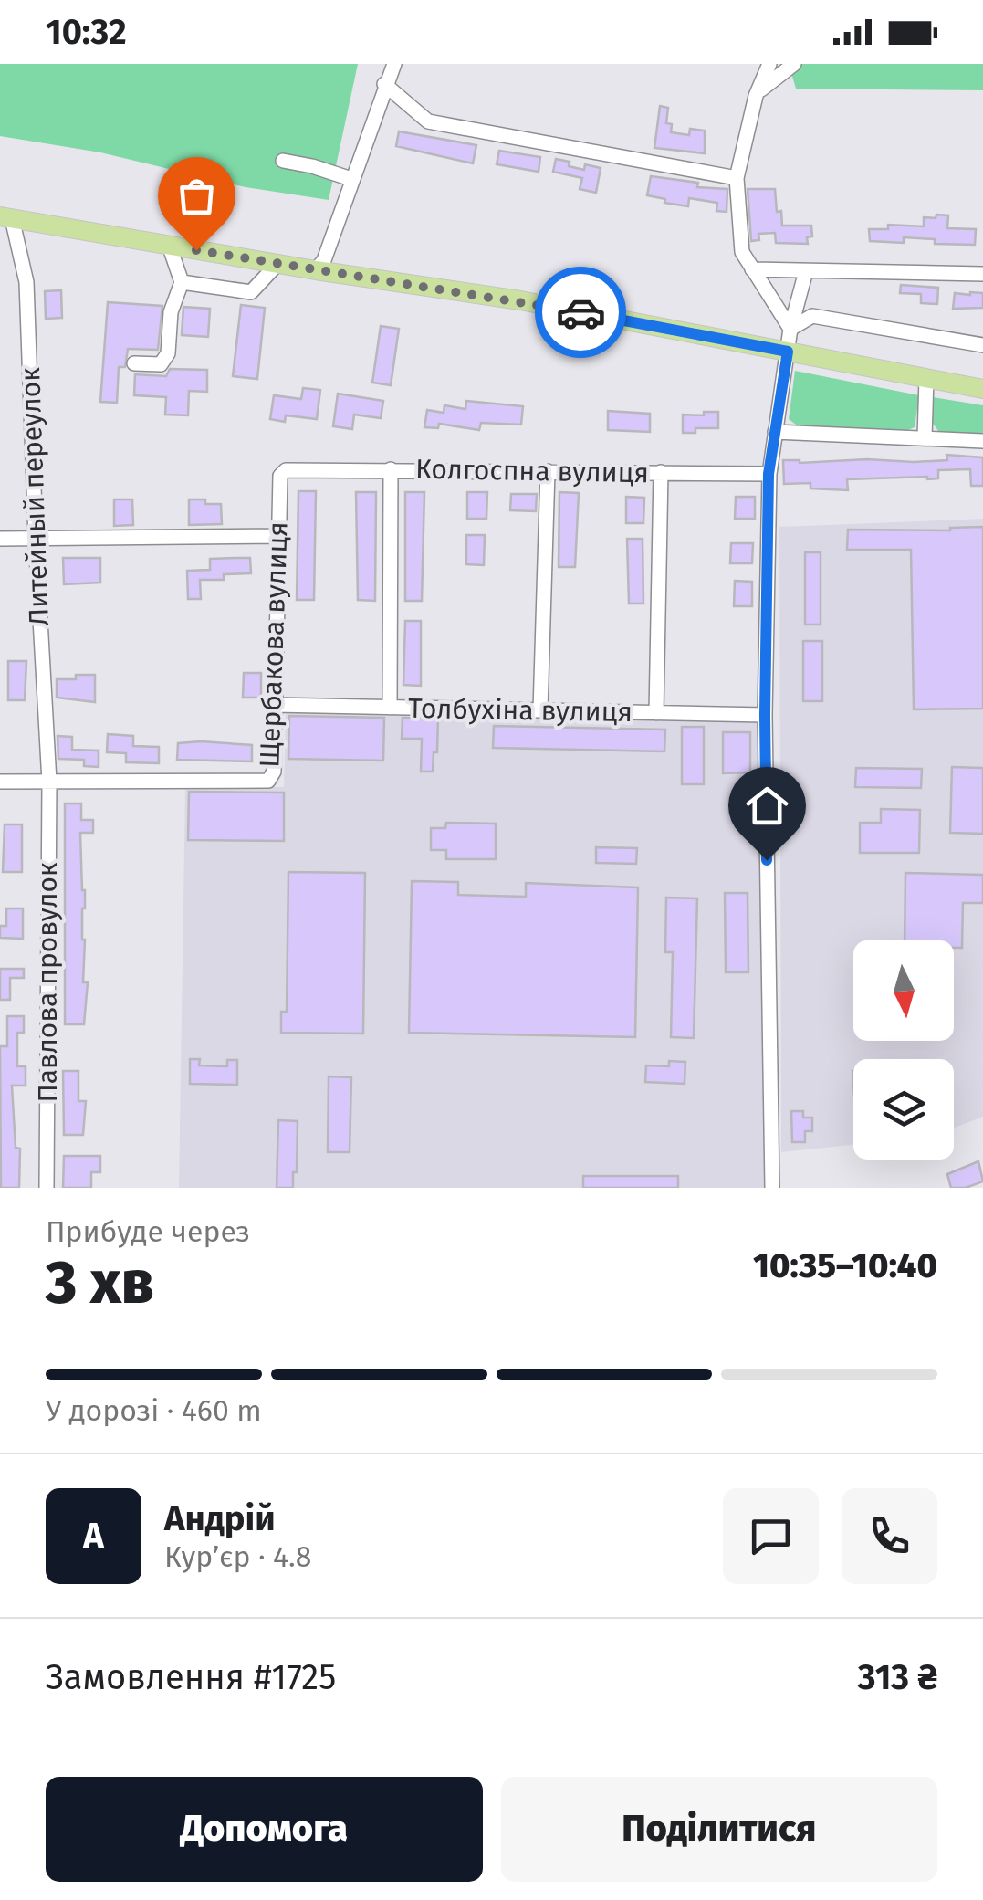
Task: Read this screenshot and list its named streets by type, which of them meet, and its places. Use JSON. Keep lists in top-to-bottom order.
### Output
{
  "streets": {
    "street": [
      "Колгоспна вулиця",
      "Литейный переулок",
      "Щербакова вулиця",
      "Толбухіна вулиця",
      "Павлова провулок"
    ]
  },
  "crossings": [
    ["Колгоспна вулиця", "Щербакова вулиця"],
    ["Литейный переулок", "Щербакова вулиця"],
    ["Литейный переулок", "Павлова провулок"],
    ["Щербакова вулиця", "Толбухіна вулиця"],
    ["Щербакова вулиця", "Павлова провулок"]
  ],
  "north": "bottom",
  "page": {
    "status": "10:32",
    "heading": ["3 хв", "Прибуде через", "10:35–10:40"],
    "panel": [
      "Андрій",
      "Кур’єр · 4.8",
      "Замовлення #1725",
      "313 ₴"
    ],
    "bar": "У дорозі · 460 m",
    "round": "А",
    "buttons": ["Допомога", "Поділитися"]
  }
}
